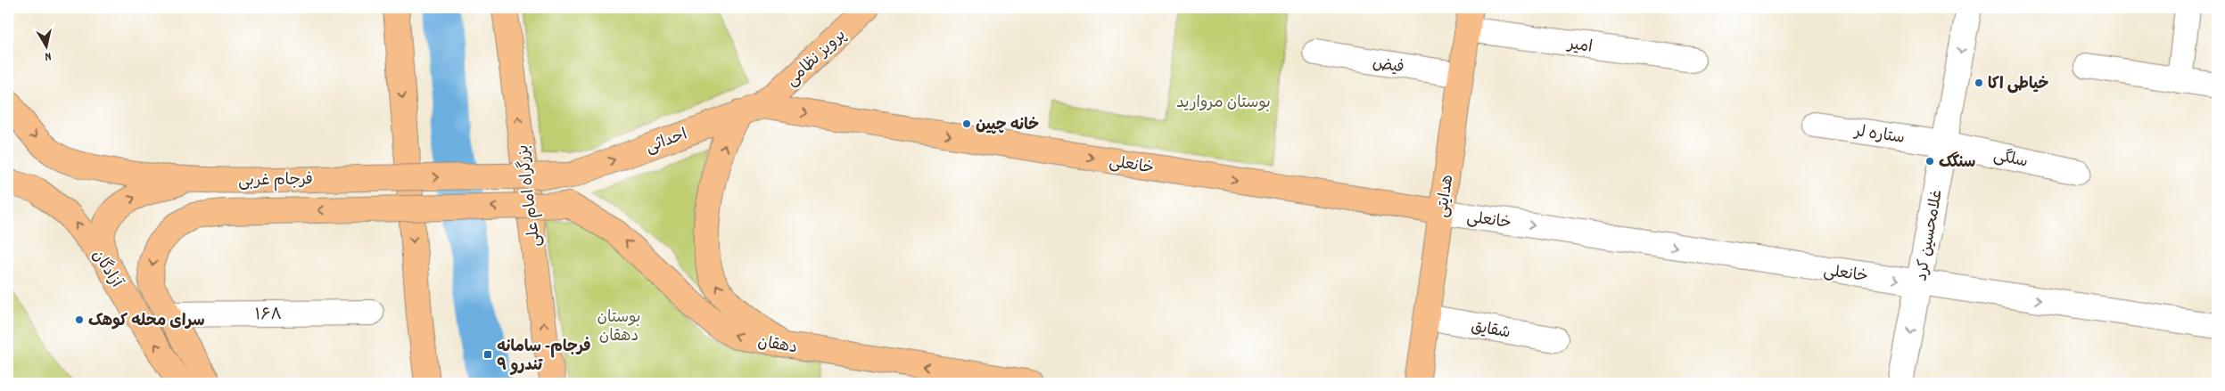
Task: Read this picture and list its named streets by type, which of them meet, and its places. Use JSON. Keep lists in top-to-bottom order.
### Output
{
  "streets": {
    "main road": [
      "پرویز نظامی",
      "احداثی",
      "خانعلی",
      "فرجام غربی",
      "بزرگراه امام علی",
      "هدایتی",
      "آزادگان",
      "دهقان"
    ],
    "street": [
      "امیر",
      "فیض",
      "ستاره لر",
      "سلگی",
      "غلامحسین کرد",
      "۱۶۸",
      "شقایق"
    ]
  },
  "crossings": [
    ["امیر", "هدایتی"],
    ["پرویز نظامی", "احداثی"],
    ["پرویز نظامی", "خانعلی"],
    ["فیض", "هدایتی"],
    ["ستاره لر", "سلگی"],
    ["ستاره لر", "غلامحسین کرد"],
    ["احداثی", "خانعلی"],
    ["احداثی", "فرجام غربی"],
    ["سلگی", "غلامحسین کرد"],
    ["خانعلی", "هدایتی"],
    ["خانعلی", "غلامحسین کرد"],
    ["فرجام غربی", "۱۶۸"],
    ["فرجام غربی", "دهقان"],
    ["هدایتی", "شقایق"]
  ],
  "one_way": [
    "احداثی",
    "خانعلی",
    "غلامحسین کرد",
    "آزادگان",
    "دهقان"
  ],
  "parks": ["بوستان مروارید", "بوستان دهقان"],
  "places": {
    "other": [
      "خیاطی اکا",
      "خانه چپین",
      "سنگک",
      "سرای محله کوهک"
    ],
    "transit": ["فرجام- سامانه ۹ تندرو"]
  },
  "north": "bottom"
}
